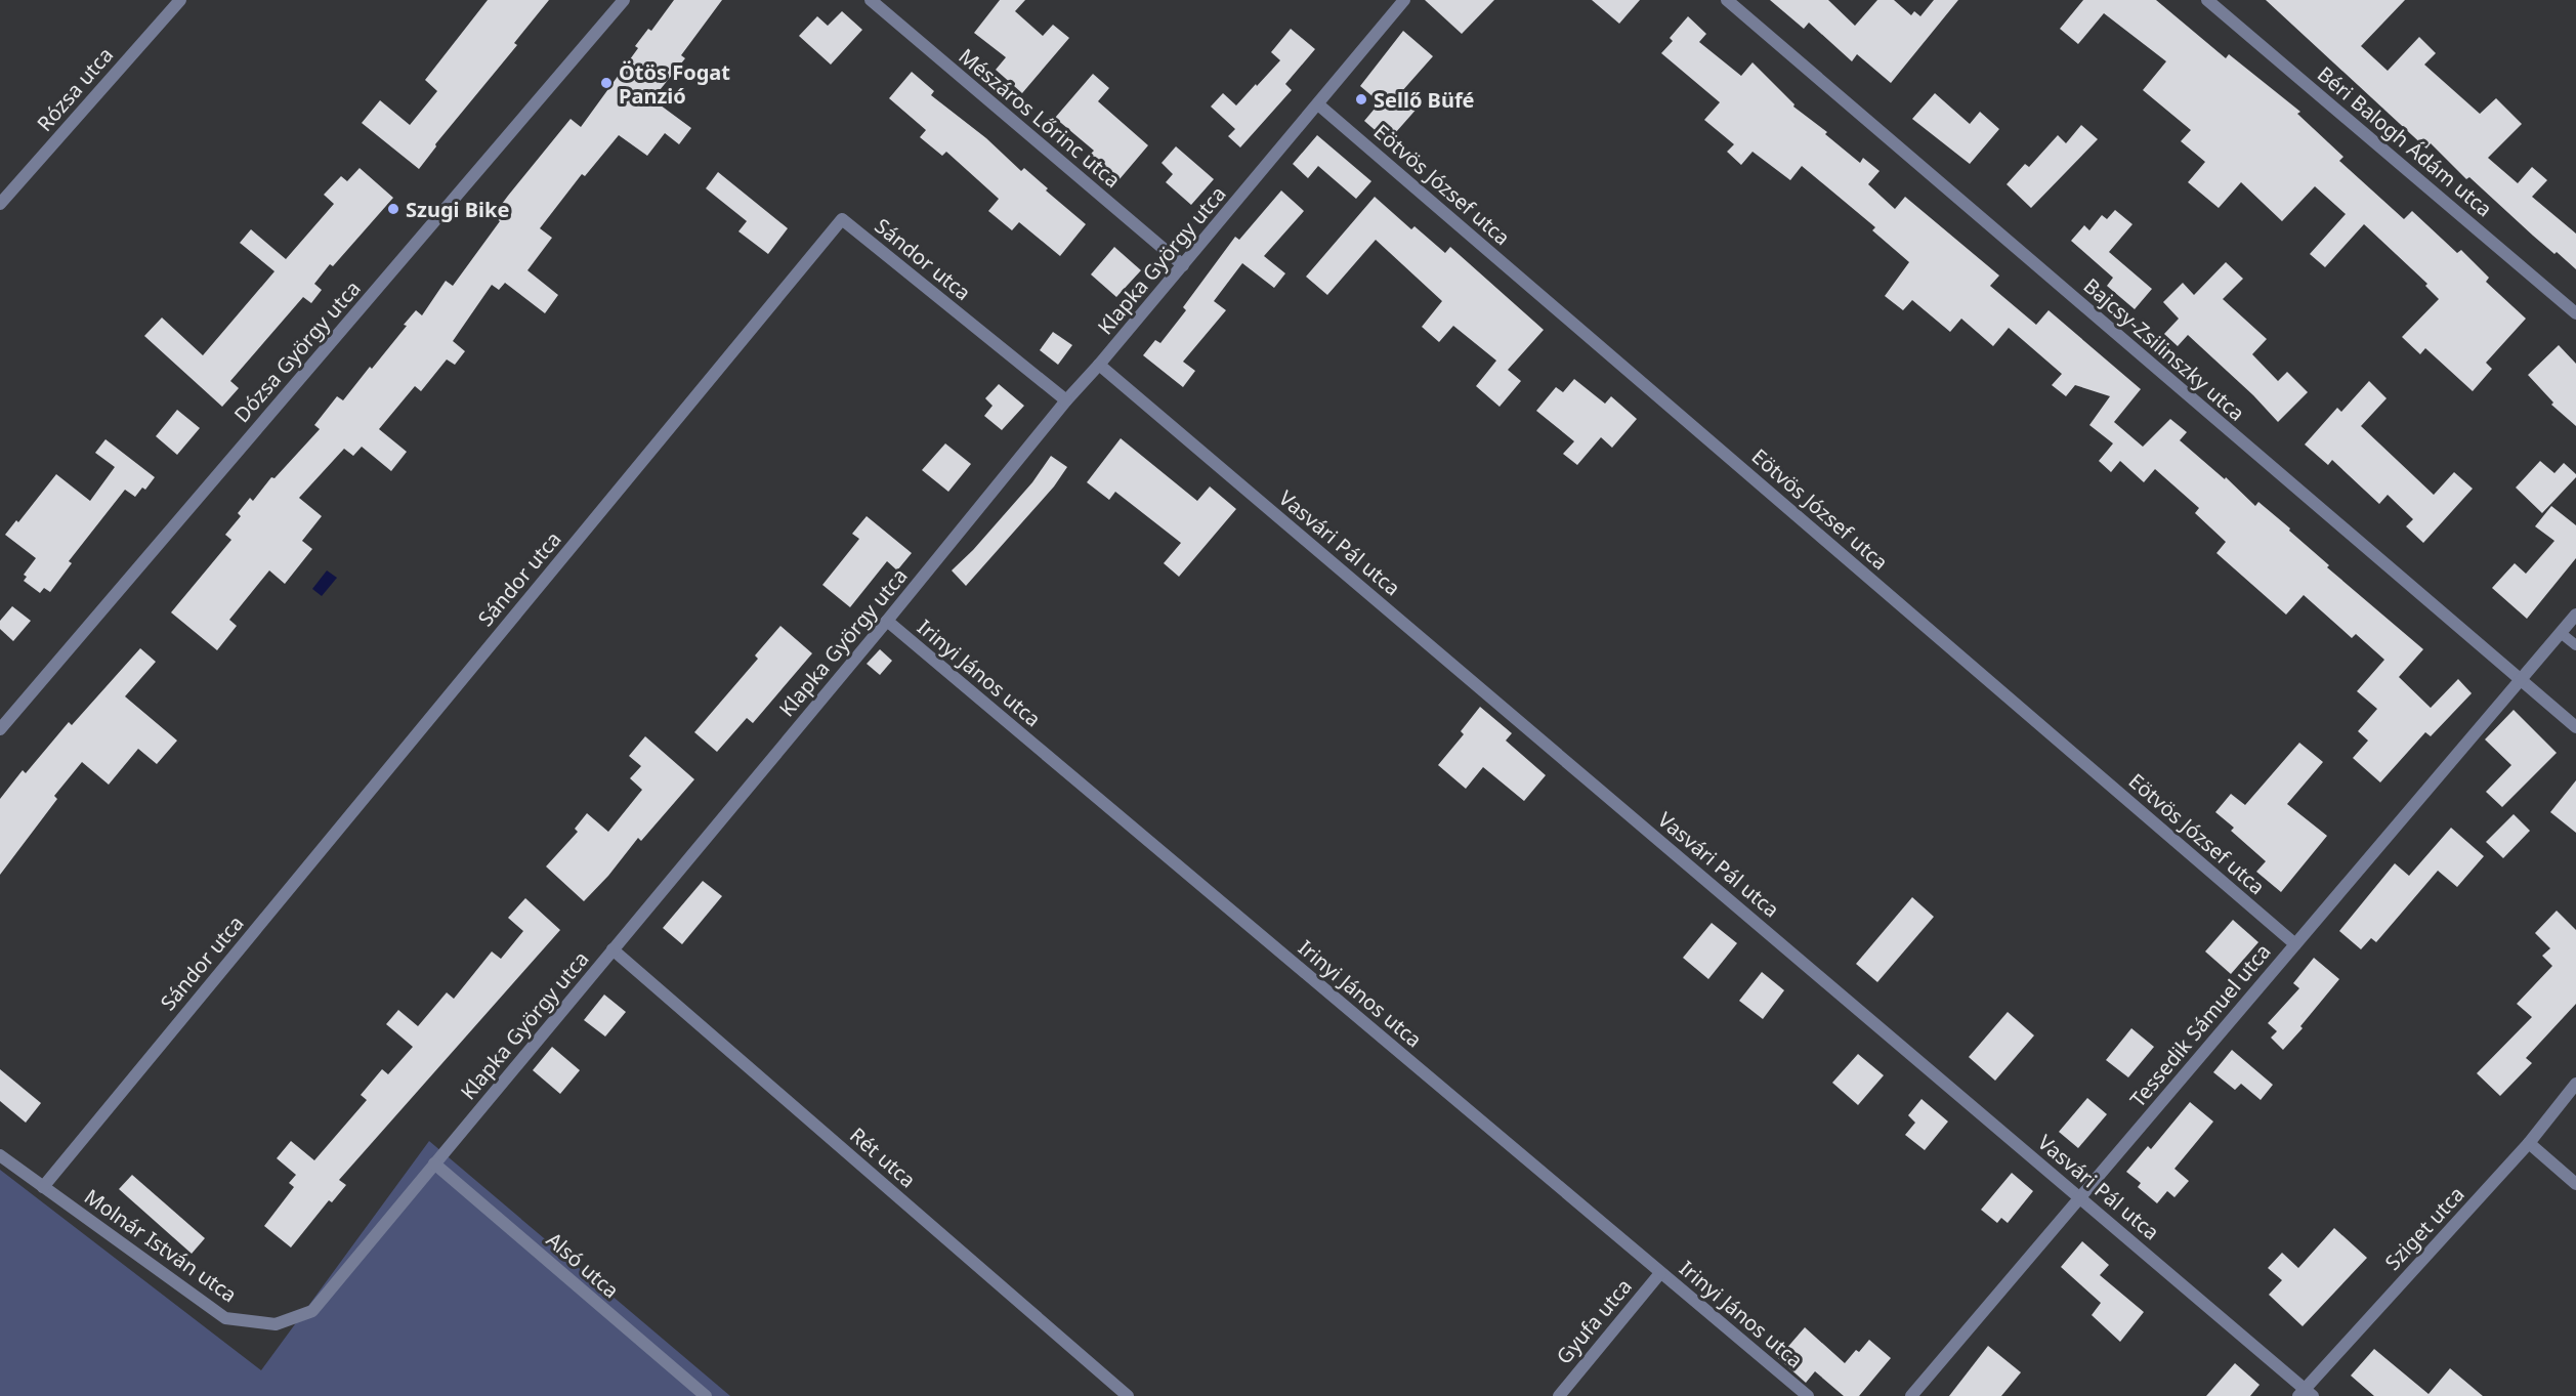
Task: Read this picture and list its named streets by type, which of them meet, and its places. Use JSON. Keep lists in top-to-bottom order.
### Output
{
  "streets": {
    "street": [
      "Rózsa utca",
      "Mészáros Lőrinc utca",
      "Béri Balogh Ádám utca",
      "Eötvös József utca",
      "Sándor utca",
      "Klapka György utca",
      "Bajcsy-Zsilinszky utca",
      "Dózsa György utca",
      "Vasvári Pál utca",
      "Irinyi János utca",
      "Tessedik Sámuel utca",
      "Rét utca",
      "Sziget utca",
      "Molnár István utca",
      "Alsó utca",
      "Gyufa utca"
    ]
  },
  "crossings": [
    ["Mészáros Lőrinc utca", "Klapka György utca"],
    ["Eötvös József utca", "Klapka György utca"],
    ["Eötvös József utca", "Tessedik Sámuel utca"],
    ["Sándor utca", "Klapka György utca"],
    ["Sándor utca", "Molnár István utca"],
    ["Klapka György utca", "Vasvári Pál utca"],
    ["Klapka György utca", "Irinyi János utca"],
    ["Klapka György utca", "Rét utca"],
    ["Klapka György utca", "Molnár István utca"],
    ["Klapka György utca", "Alsó utca"],
    ["Bajcsy-Zsilinszky utca", "Tessedik Sámuel utca"],
    ["Vasvári Pál utca", "Tessedik Sámuel utca"],
    ["Vasvári Pál utca", "Sziget utca"],
    ["Irinyi János utca", "Gyufa utca"]
  ],
  "places": ["Ötös Fogat Panzió", "Sellő Büfé", "Szugi Bike"]
}
